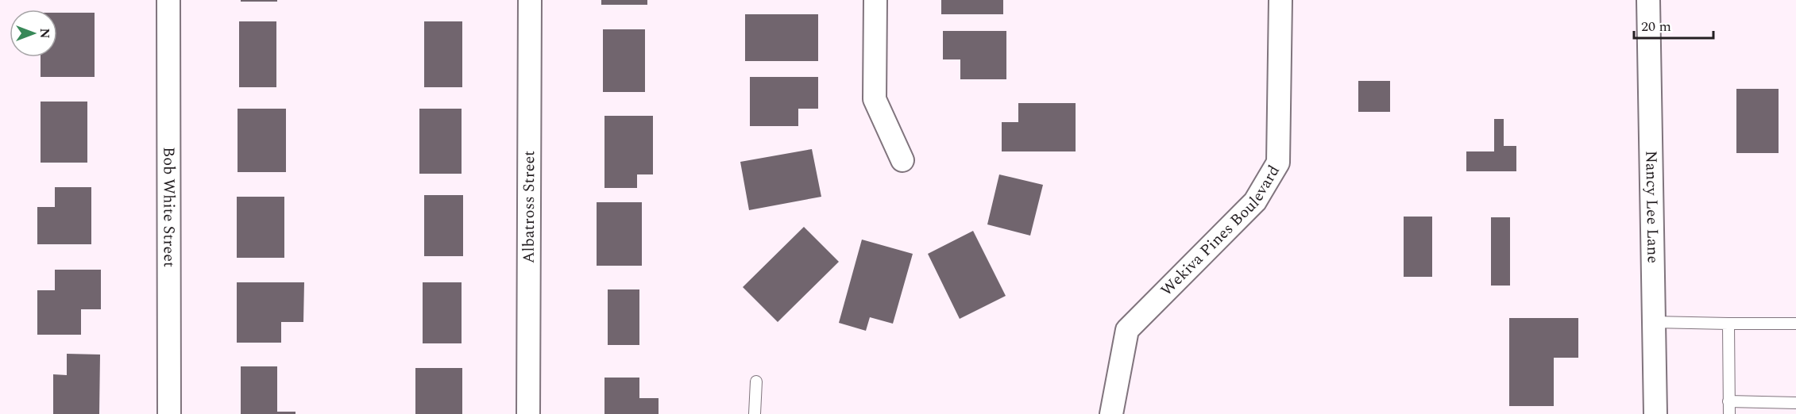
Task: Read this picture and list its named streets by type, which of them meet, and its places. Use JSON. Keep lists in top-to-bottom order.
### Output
{
  "streets": {
    "street": [
      "Bob White Street",
      "Albatross Street",
      "Nancy Lee Lane",
      "Wekiva Pines Boulevard"
    ]
  },
  "scale_bar": "20 m",
  "north": "right"
}
